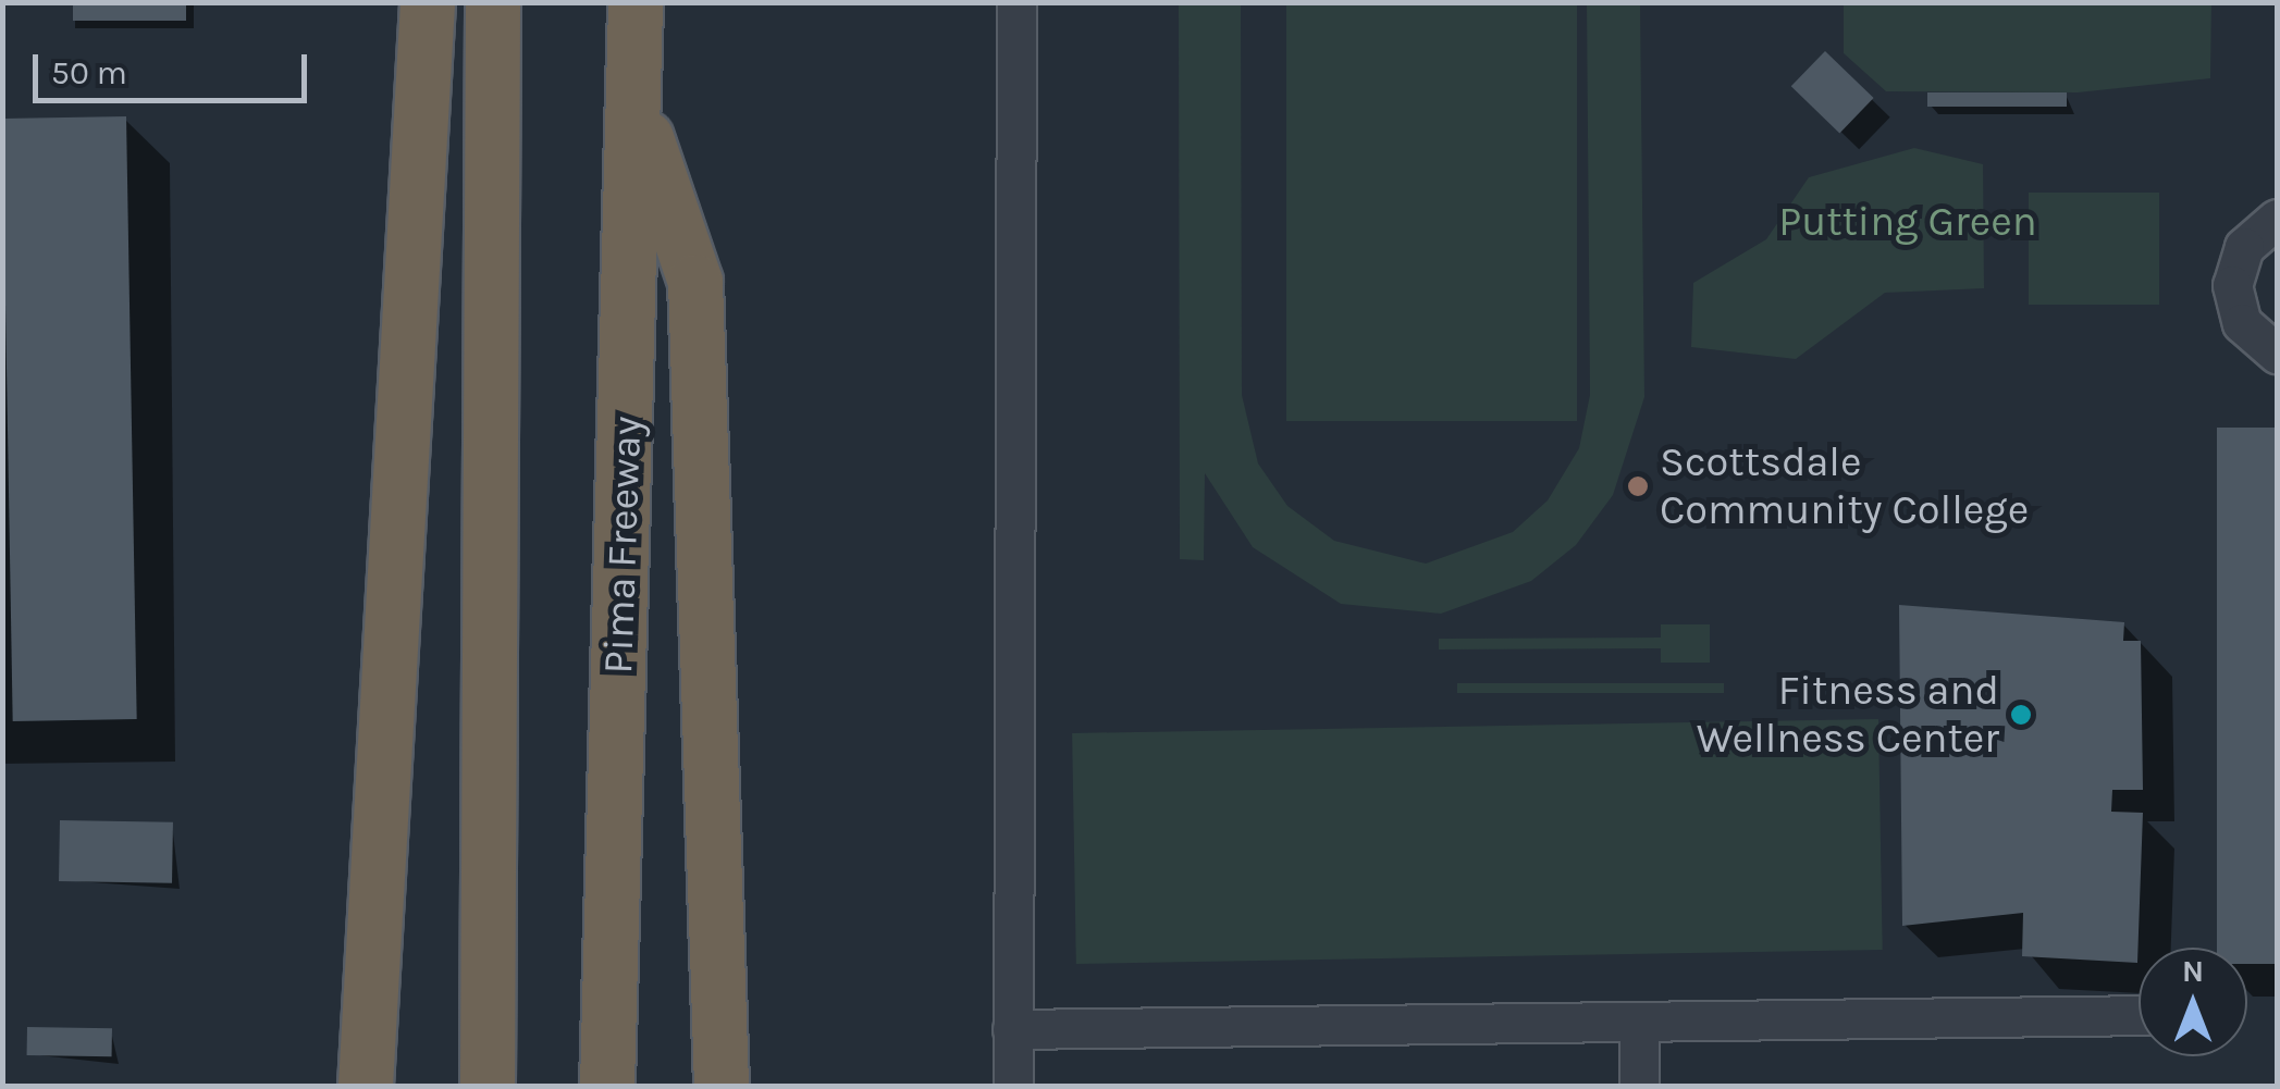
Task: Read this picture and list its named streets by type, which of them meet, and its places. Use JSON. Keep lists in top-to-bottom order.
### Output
{
  "streets": {
    "highway": ["Pima Freeway"]
  },
  "parks": ["Putting Green"],
  "places": ["Scottsdale Community College", "Fitness and Wellness Center"],
  "scale_bar": "50 m",
  "north": "top"
}
